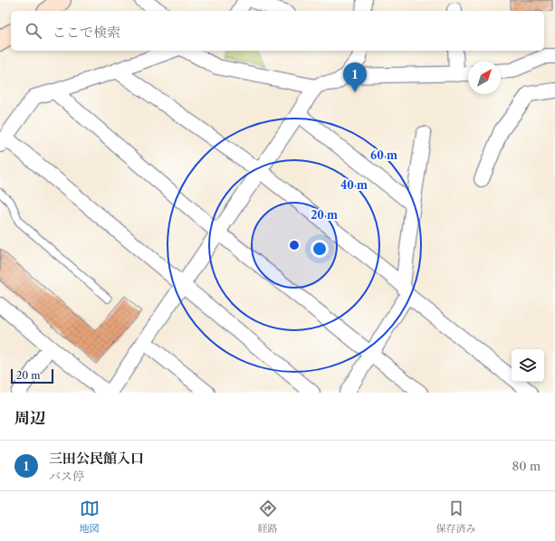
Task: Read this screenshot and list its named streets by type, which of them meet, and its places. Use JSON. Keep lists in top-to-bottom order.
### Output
{
  "scale_bar": "20 m",
  "north": "top right",
  "page": {
    "search": "ここで検索",
    "pins": "1",
    "scale": "20 m",
    "heading": "周辺",
    "list": [
      {
        "mark": "1",
        "name": "三田公民館入口",
        "note": "バス停",
        "value": "80 m"
      }
    ],
    "nav": ["地図", "経路", "保存済み"]
  },
  "rings": ["60 m", "40 m", "20 m"]
}
